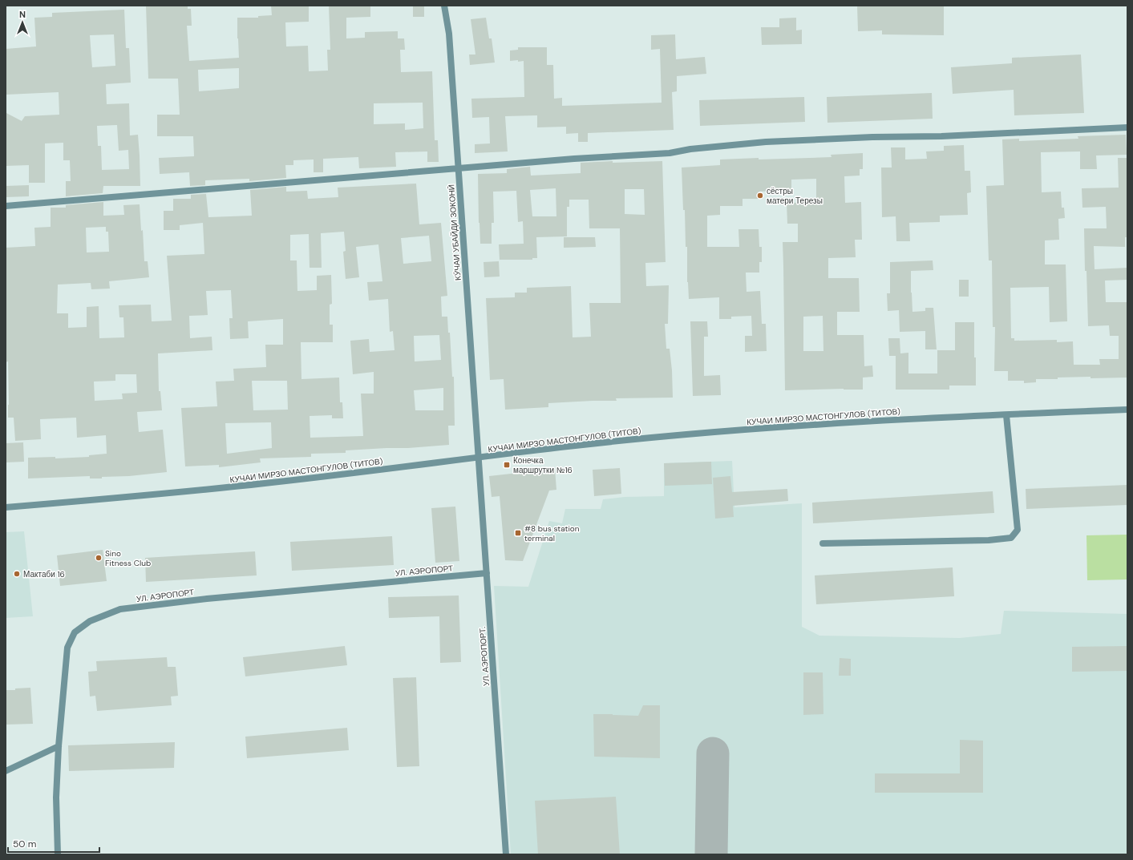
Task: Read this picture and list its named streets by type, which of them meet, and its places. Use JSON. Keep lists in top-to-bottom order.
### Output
{
  "streets": {
    "street": [
      "КӮЧАИ УБАЙДИ ЗОКОНӢ",
      "КУЧАИ МИРЗО МАСТОНГУЛОВ (ТИТОВ)",
      "УЛ. АЭРОПОРТ",
      "УЛ. АЭРОПОРТ."
    ]
  },
  "crossings": [
    ["КӮЧАИ УБАЙДИ ЗОКОНӢ", "КУЧАИ МИРЗО МАСТОНГУЛОВ (ТИТОВ)"],
    ["КӮЧАИ УБАЙДИ ЗОКОНӢ", "УЛ. АЭРОПОРТ."],
    ["КУЧАИ МИРЗО МАСТОНГУЛОВ (ТИТОВ)", "УЛ. АЭРОПОРТ."],
    ["УЛ. АЭРОПОРТ", "УЛ. АЭРОПОРТ."]
  ],
  "places": {
    "other": ["сёстры матери Терезы", "Sino Fitness Club", "Мактаби 16"],
    "transit": ["Конечка маршрутки №16", "#8 bus station terminal"]
  },
  "scale_bar": "50 m",
  "north": "top"
}
